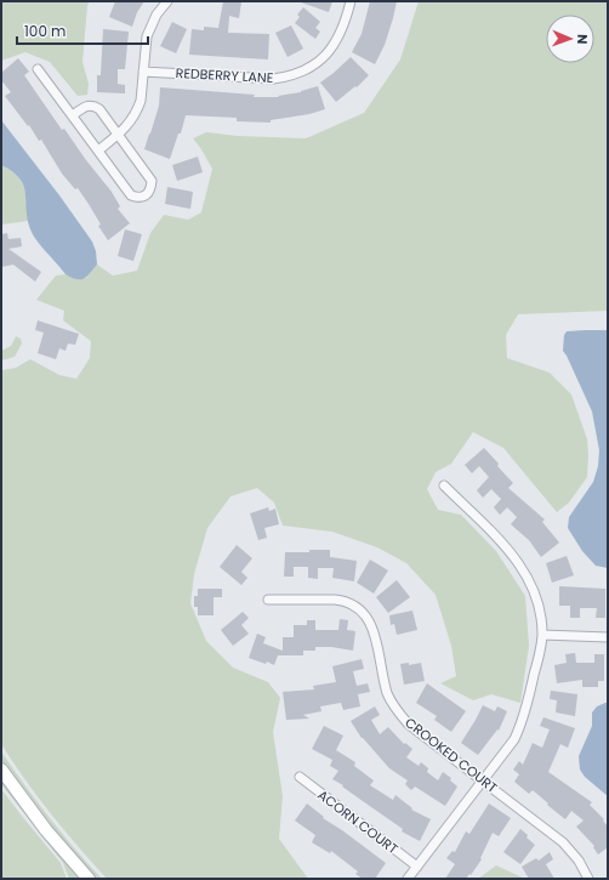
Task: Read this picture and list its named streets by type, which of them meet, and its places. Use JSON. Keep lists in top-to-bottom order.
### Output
{
  "streets": {
    "street": ["REDBERRY LANE", "CROOKED COURT", "ACORN COURT"]
  },
  "scale_bar": "100 m",
  "north": "right"
}
